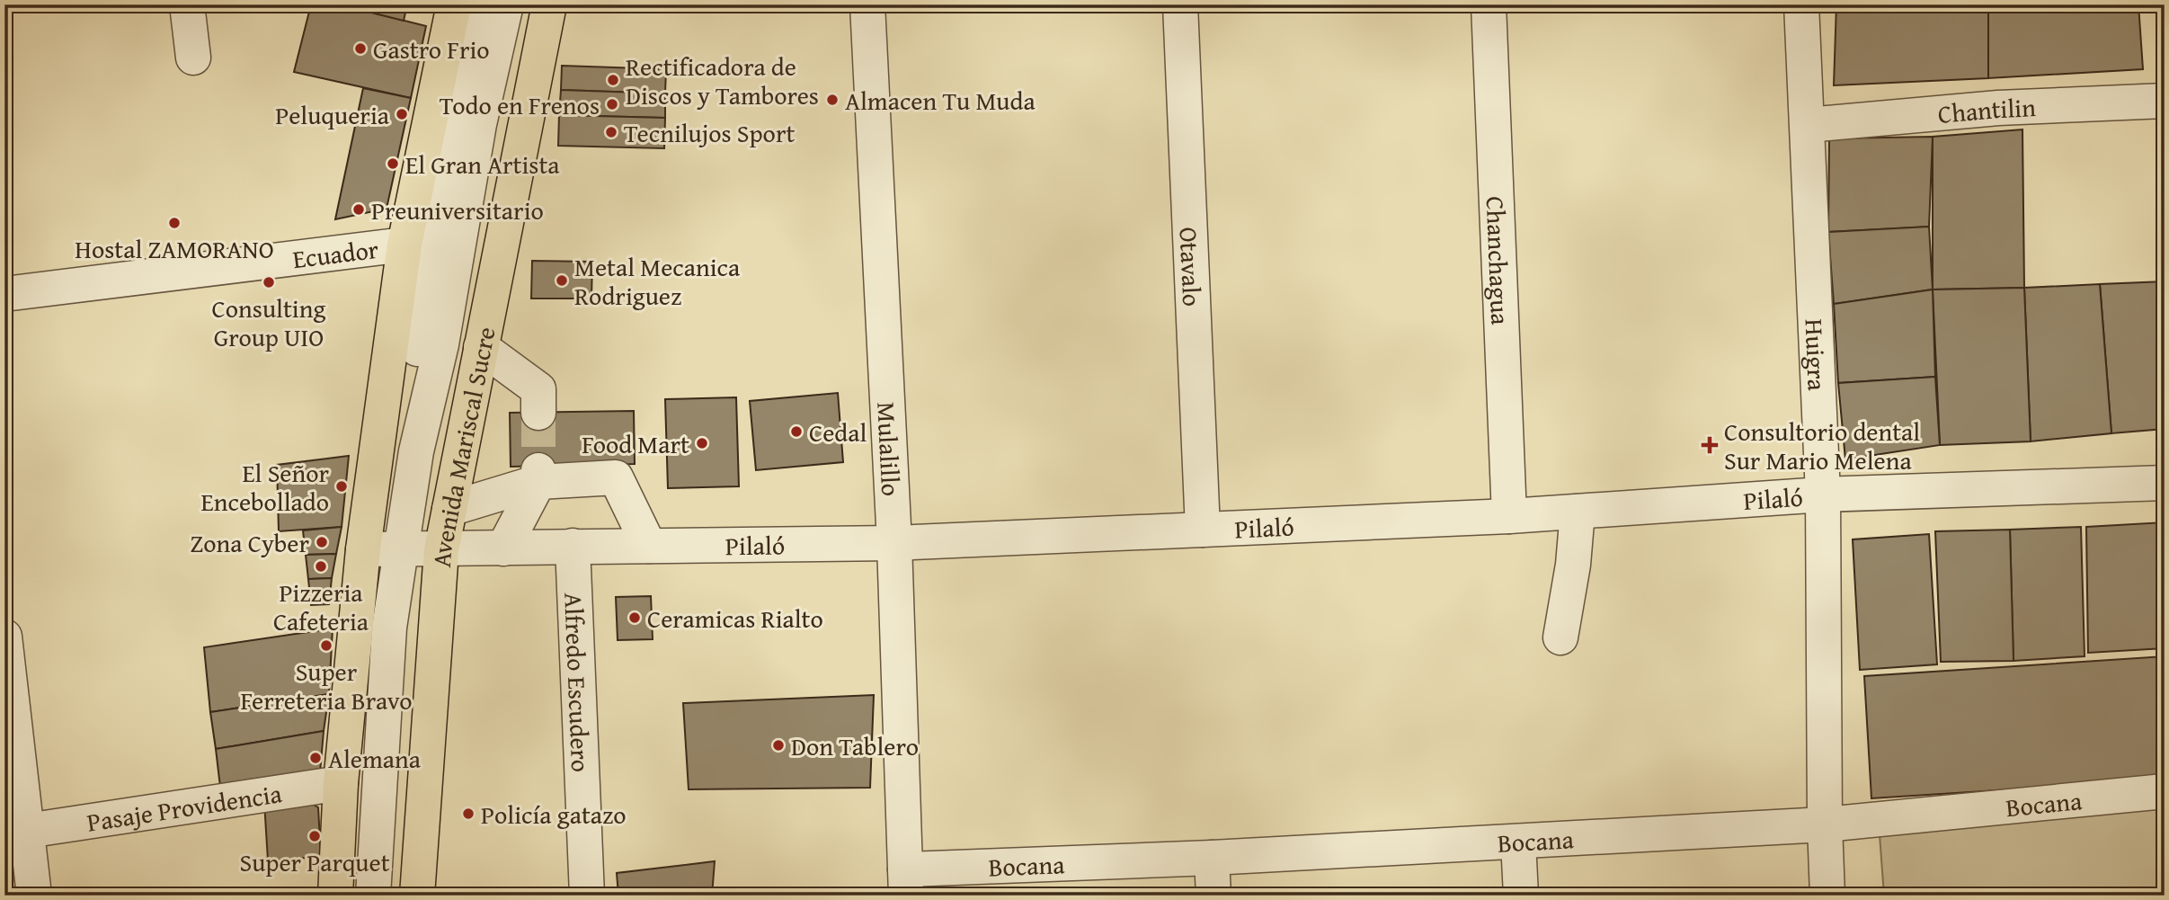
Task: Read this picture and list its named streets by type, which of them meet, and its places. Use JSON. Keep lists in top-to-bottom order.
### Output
{
  "streets": {
    "main road": ["Avenida Mariscal Sucre"],
    "street": [
      "Chantilin",
      "Ecuador",
      "Chanchagua",
      "Otavalo",
      "Huigra",
      "Mulalillo",
      "Pilaló",
      "Alfredo Escudero",
      "Bocana",
      "Pasaje Providencia"
    ]
  },
  "crossings": [
    ["Chantilin", "Huigra"],
    ["Chanchagua", "Pilaló"],
    ["Otavalo", "Pilaló"],
    ["Huigra", "Pilaló"],
    ["Huigra", "Bocana"],
    ["Avenida Mariscal Sucre", "Pilaló"],
    ["Mulalillo", "Pilaló"],
    ["Mulalillo", "Bocana"],
    ["Pilaló", "Alfredo Escudero"]
  ],
  "places": {
    "other": [
      "Gastro Frio",
      "Rectificadora de Discos y Tambores",
      "Almacen Tu Muda",
      "Todo en Frenos",
      "Peluqueria",
      "Tecnilujos Sport",
      "El Gran Artista",
      "Preuniversitario",
      "Hostal ZAMORANO",
      "Metal Mecanica Rodriguez",
      "Consulting Group UIO",
      "Cedal",
      "Food Mart",
      "El Señor Encebollado",
      "Zona Cyber",
      "Pizzeria Cafeteria",
      "Ceramicas Rialto",
      "Super Ferreteria Bravo",
      "Don Tablero",
      "Alemana",
      "Policía gatazo",
      "Super Parquet"
    ],
    "health": ["Consultorio dental Sur Mario Melena"]
  }
}
